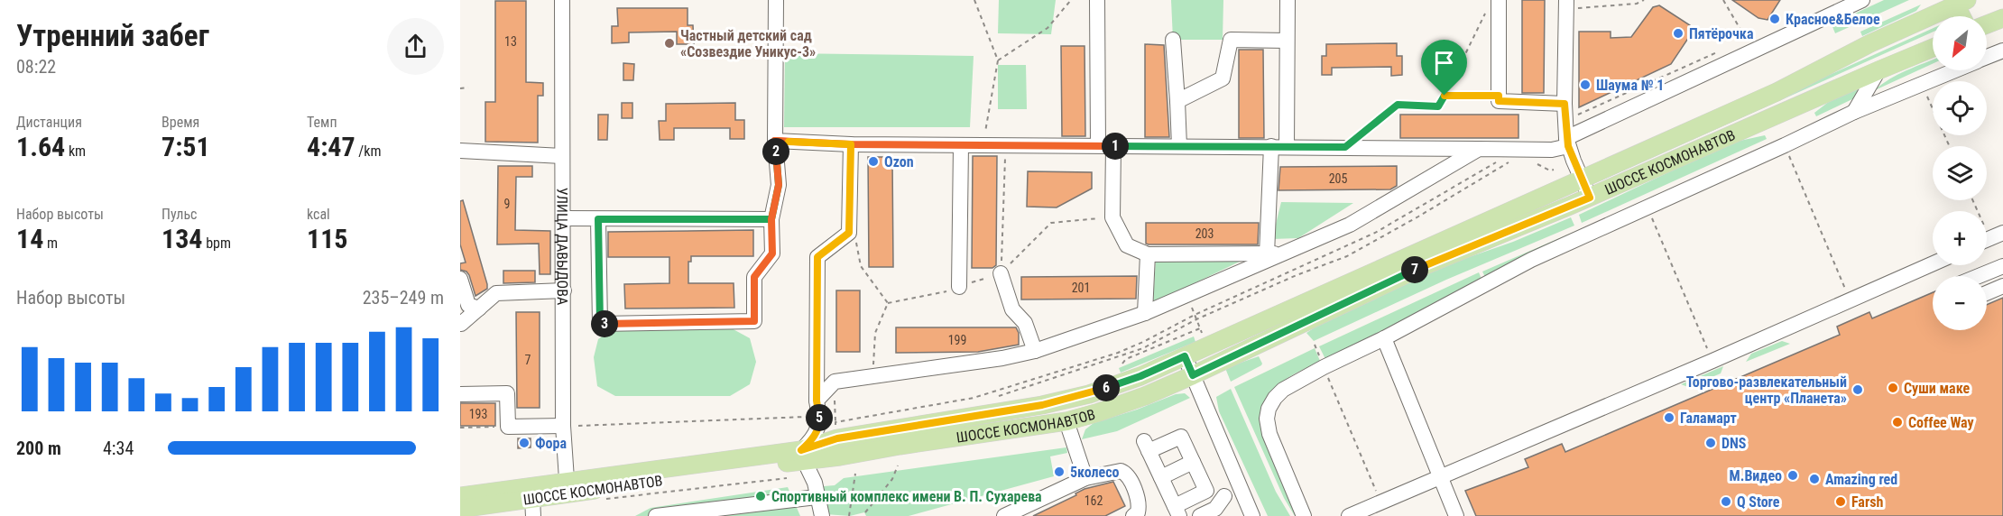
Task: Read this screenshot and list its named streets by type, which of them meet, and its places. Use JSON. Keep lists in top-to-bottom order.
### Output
{
  "streets": {
    "main road": ["ШОССЕ КОСМОНАВТОВ"],
    "street": ["УЛИЦА ДАВЫДОВА"]
  },
  "crossings": [
    ["ШОССЕ КОСМОНАВТОВ", "УЛИЦА ДАВЫДОВА"]
  ],
  "places": [
    "Красное&Белое",
    "Пятёрочка",
    "Частный детский сад «Созвездие Уникус-3»",
    "Шаума № 1",
    "Ozon",
    "Суши маке",
    "Торгово-развлекательный центр «Планета»",
    "Галамарт",
    "Coffee Way",
    "Фора",
    "DNS",
    "5колесо",
    "М.Видео",
    "Amazing red",
    "Спортивный комплекс имени В. П. Сухарева",
    "Q Store",
    "Farsh"
  ],
  "house_numbers": [
    "13",
    "205",
    "9",
    "203",
    "201",
    "199",
    "7",
    "193",
    "162"
  ],
  "north": "bottom left",
  "page": {
    "heading": ["Утренний забег", "08:22"],
    "map_buttons": ["+", "−"],
    "stats": [
      ["Дистанция", "1.64 km"],
      ["Время", "7:51"],
      ["Темп", "4:47 /km"],
      ["Набор высоты", "14 m"],
      ["Пульс", "134 bpm"],
      ["kcal", "115"]
    ],
    "pins": [
      "1",
      "2",
      "7",
      "3",
      "6",
      "5"
    ],
    "chart": ["Набор высоты", "235–249 m"],
    "list": [
      {
        "name": "200 m",
        "note": "4:34"
      }
    ]
  }
}
